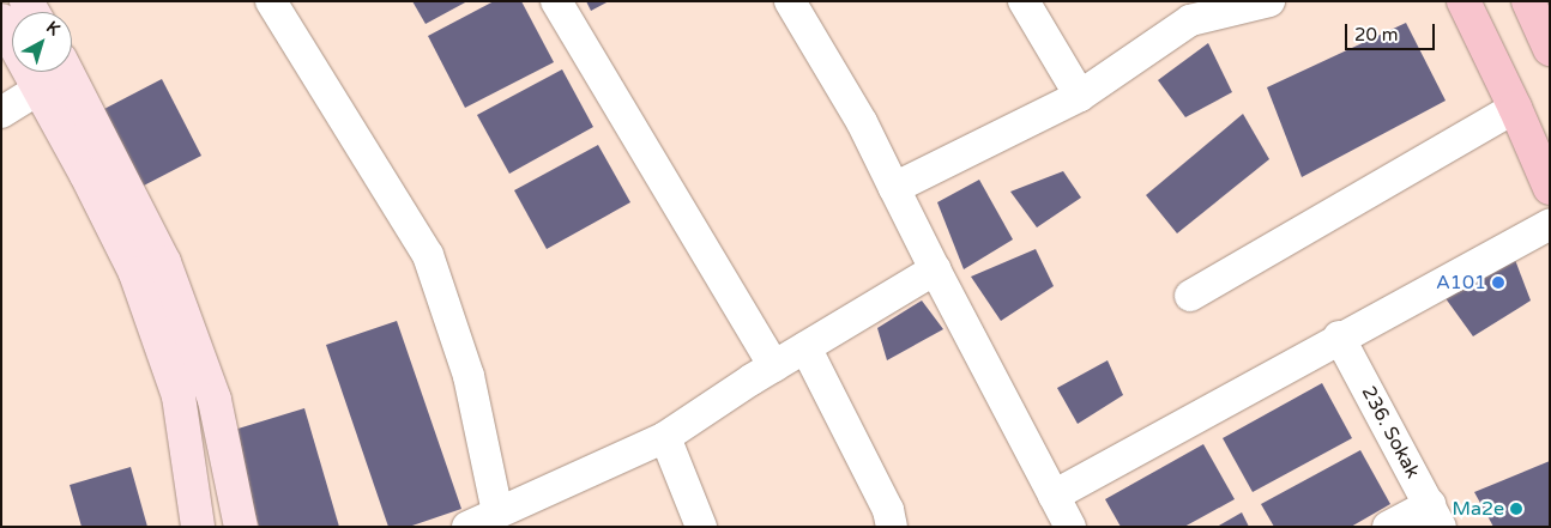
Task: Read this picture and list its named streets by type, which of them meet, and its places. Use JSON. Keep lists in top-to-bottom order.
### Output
{
  "streets": {
    "street": ["236. Sokak"]
  },
  "places": ["A101", "Ma2e"],
  "scale_bar": "20 m",
  "north": "top right"
}
